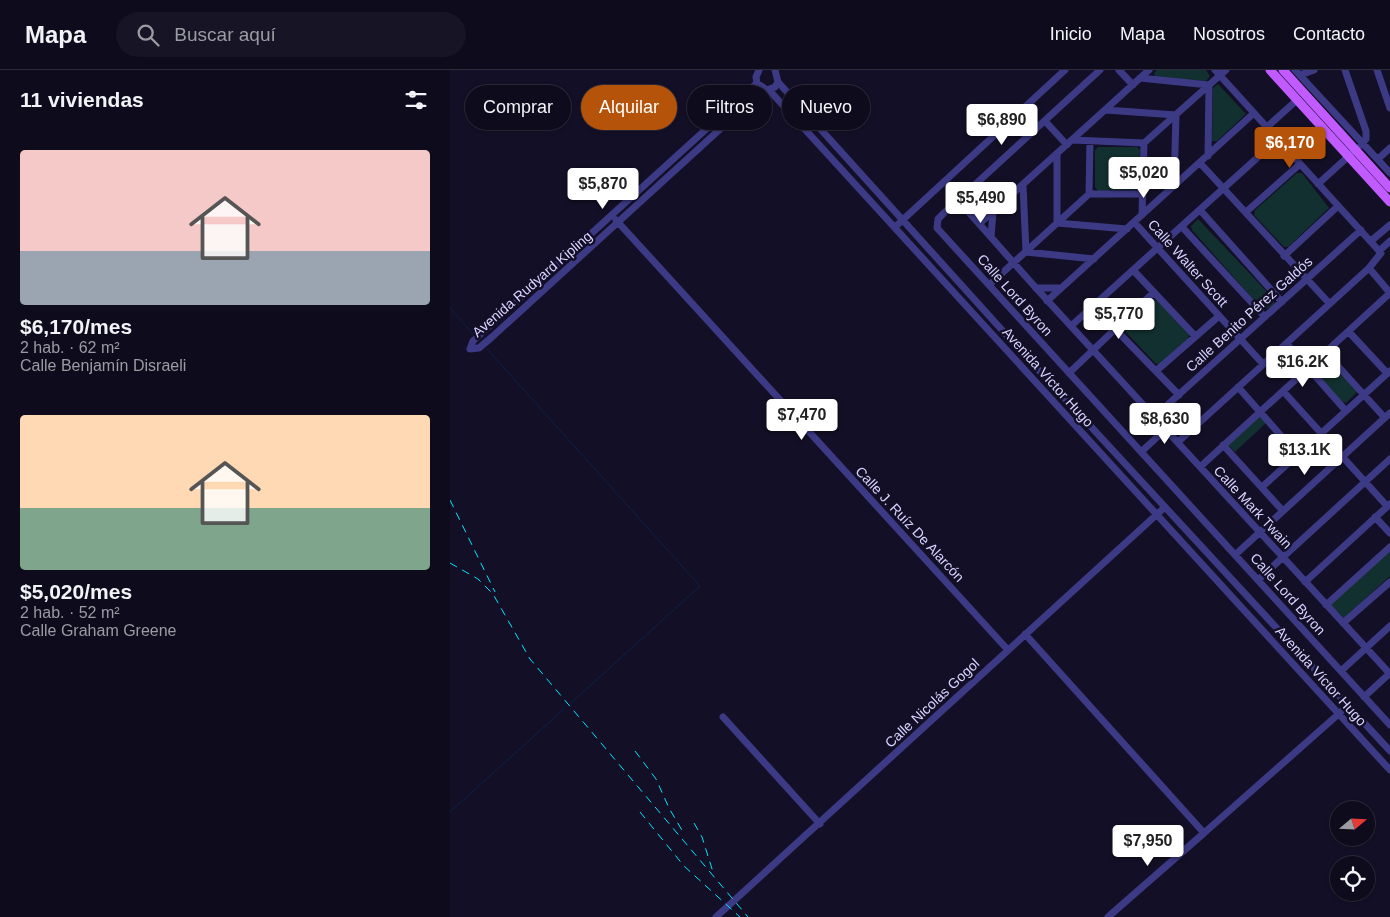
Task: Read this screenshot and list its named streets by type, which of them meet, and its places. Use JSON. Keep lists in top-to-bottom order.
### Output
{
  "streets": {
    "street": [
      "Calle Walter Scott",
      "Avenida Rudyard Kipling",
      "Calle Lord Byron",
      "Calle Benito Pérez Galdós",
      "Avenida Víctor Hugo",
      "Calle Mark Twain",
      "Calle J. Ruíz De Alarcón",
      "Calle Nicolás Gogol"
    ]
  },
  "crossings": [
    ["Calle Walter Scott", "Calle Benito Pérez Galdós"],
    ["Avenida Rudyard Kipling", "Avenida Víctor Hugo"],
    ["Avenida Rudyard Kipling", "Calle J. Ruíz De Alarcón"],
    ["Calle Lord Byron", "Calle Mark Twain"],
    ["Calle Benito Pérez Galdós", "Calle Mark Twain"],
    ["Avenida Víctor Hugo", "Calle Nicolás Gogol"],
    ["Calle J. Ruíz De Alarcón", "Calle Nicolás Gogol"]
  ],
  "north": "right",
  "page": {
    "header": "Mapa",
    "search": "Buscar aquí",
    "nav": [
      "Inicio",
      "Mapa",
      "Nosotros",
      "Contacto"
    ],
    "heading": "11 viviendas",
    "chip": [
      "Comprar",
      "Alquilar",
      "Filtros",
      "Nuevo"
    ],
    "price": [
      "$6,890",
      "$6,170",
      "$5,020",
      "$5,870",
      "$5,490",
      "$5,770",
      "$16.2K",
      "$7,470",
      "$8,630",
      "$13.1K",
      "$7,950"
    ],
    "list": [
      {
        "name": "$6,170/mes",
        "note": "2 hab. · 62 m² · Calle Benjamín Disraeli"
      },
      {
        "name": "$5,020/mes",
        "note": "2 hab. · 52 m² · Calle Graham Greene"
      }
    ]
  }
}
